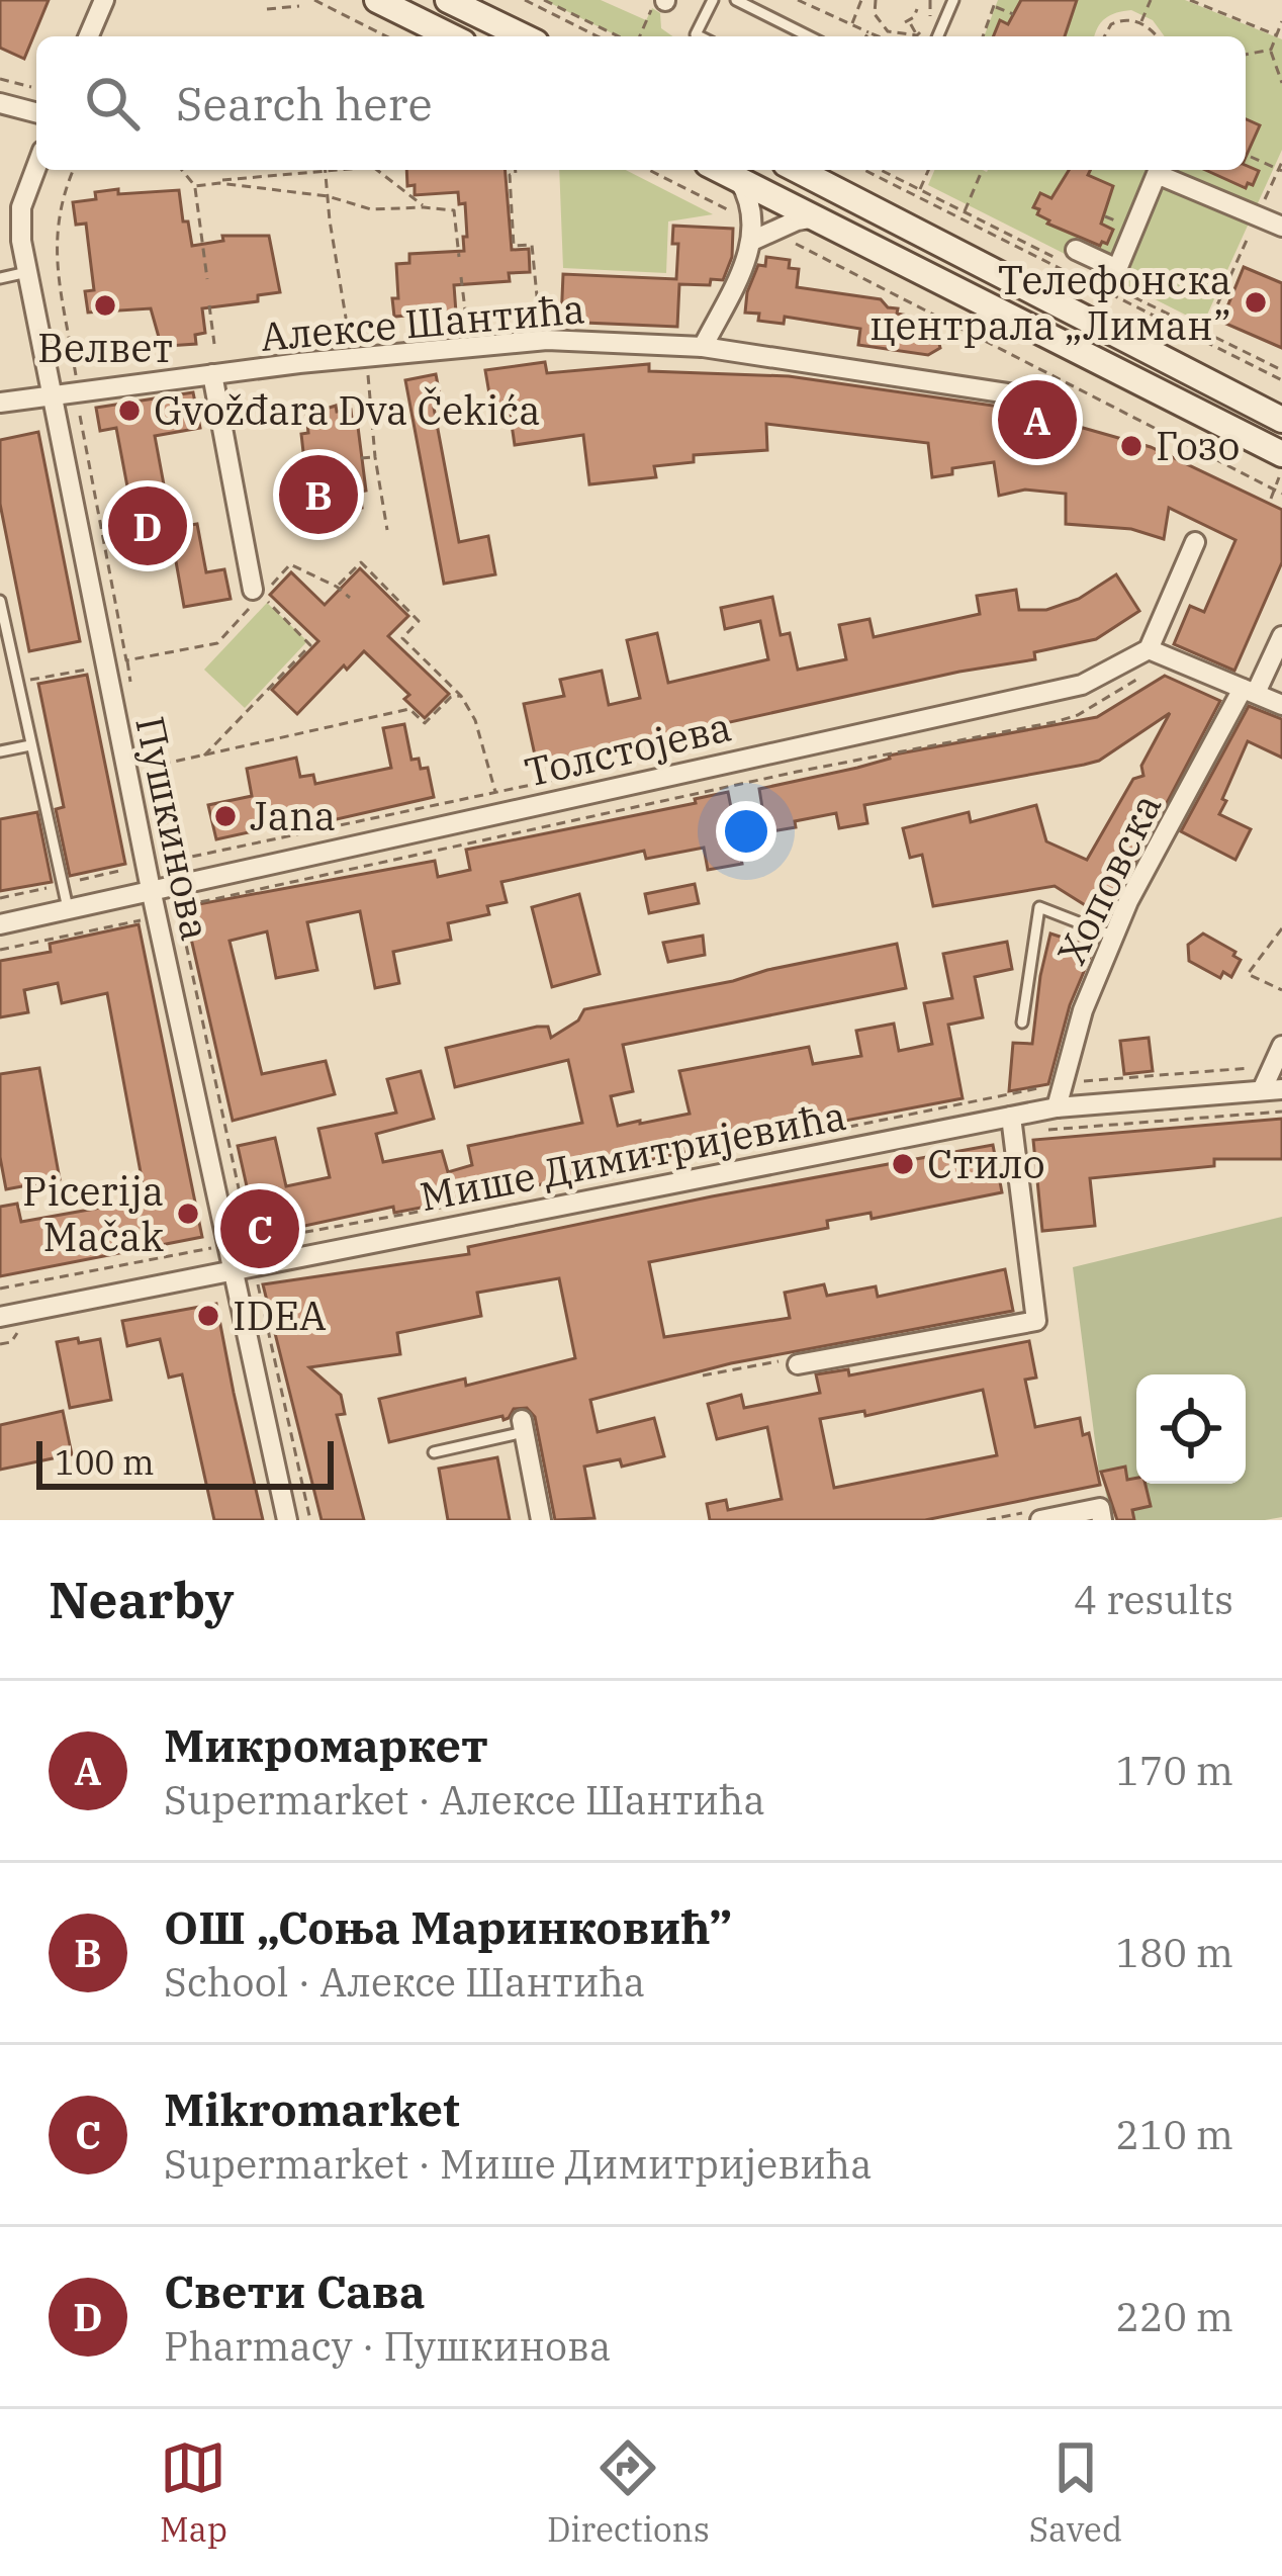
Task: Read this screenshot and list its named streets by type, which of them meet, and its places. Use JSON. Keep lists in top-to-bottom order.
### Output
{
  "streets": {
    "street": [
      "Алексе Шантића",
      "Толстојева",
      "Пушкинова",
      "Хоповска",
      "Мише Димитријевића"
    ]
  },
  "crossings": [
    ["Алексе Шантића", "Пушкинова"],
    ["Толстојева", "Пушкинова"],
    ["Пушкинова", "Мише Димитријевића"],
    ["Хоповска", "Мише Димитријевића"]
  ],
  "places": [
    "Телефонска централа „Лиман”",
    "Велвет",
    "Gvožđara Dva Čekića",
    "Гозо",
    "Jana",
    "Стило",
    "Picerija Mačak",
    "IDEA"
  ],
  "scale_bar": "100 m",
  "page": {
    "search": "Search here",
    "pins": [
      "A",
      "B",
      "D",
      "C"
    ],
    "scale": "100 m",
    "heading": ["Nearby", "4 results"],
    "list": [
      {
        "mark": "A",
        "name": "Микромаркет",
        "note": "Supermarket · Алексе Шантића",
        "value": "170 m"
      },
      {
        "mark": "B",
        "name": "ОШ „Соња Маринковић”",
        "note": "School · Алексе Шантића",
        "value": "180 m"
      },
      {
        "mark": "C",
        "name": "Mikromarket",
        "note": "Supermarket · Мише Димитријевића",
        "value": "210 m"
      },
      {
        "mark": "D",
        "name": "Свети Сава",
        "note": "Pharmacy · Пушкинова",
        "value": "220 m"
      }
    ],
    "nav": ["Map", "Directions", "Saved"]
  }
}
